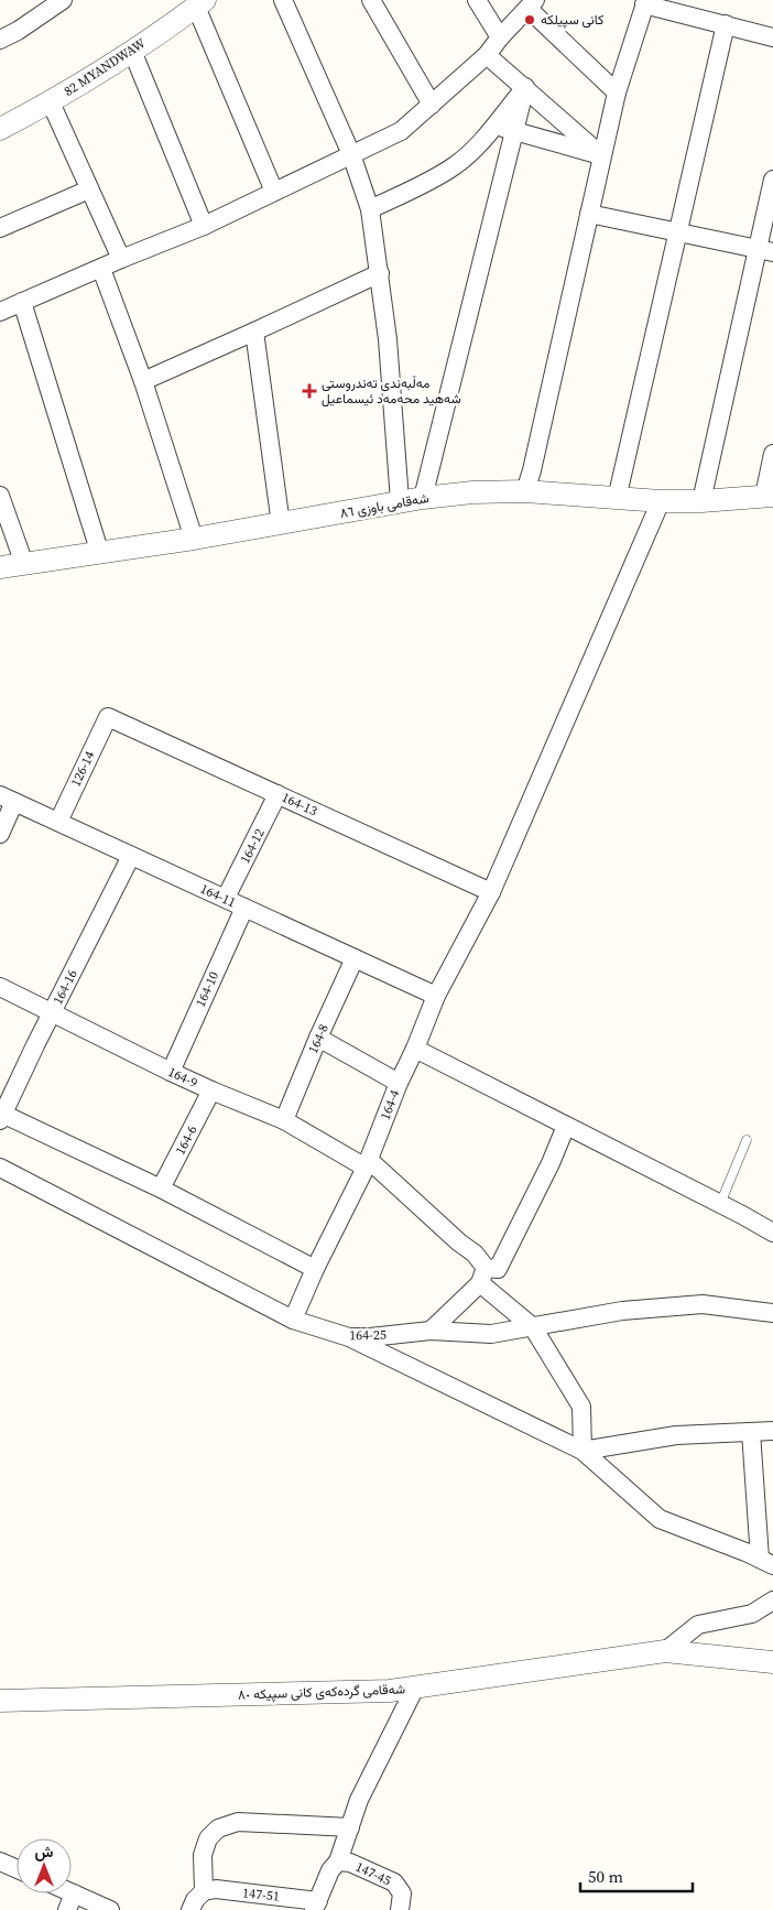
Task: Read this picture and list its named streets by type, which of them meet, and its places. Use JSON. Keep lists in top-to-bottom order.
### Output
{
  "streets": {
    "street": [
      "82 MYANDWAW",
      "شەقامی باوزی ٨٦",
      "126-14",
      "164-13",
      "164-12",
      "164-11",
      "164-16",
      "164-10",
      "164-8",
      "164-9",
      "164-4",
      "164-6",
      "164-25",
      "شەقامی گردەکەی کانی سپیکە ٨٠",
      "147-45",
      "147-51"
    ]
  },
  "crossings": [
    ["شەقامی باوزی ٨٦", "164-4"],
    ["126-14", "164-13"],
    ["126-14", "164-11"],
    ["164-13", "164-12"],
    ["164-13", "164-4"],
    ["164-12", "164-11"],
    ["164-11", "164-16"],
    ["164-11", "164-10"],
    ["164-11", "164-8"],
    ["164-11", "164-4"],
    ["164-16", "164-9"],
    ["164-10", "164-9"],
    ["164-8", "164-9"],
    ["164-9", "164-4"],
    ["164-9", "164-6"],
    ["164-9", "164-25"],
    ["164-4", "164-25"]
  ],
  "places": {
    "other": ["کانی سپیلکە"],
    "health": ["مەڵبەندی تەندروستی شەهید محەمەد ئیسماعیل"]
  },
  "scale_bar": "50 m",
  "north": "top"
}
